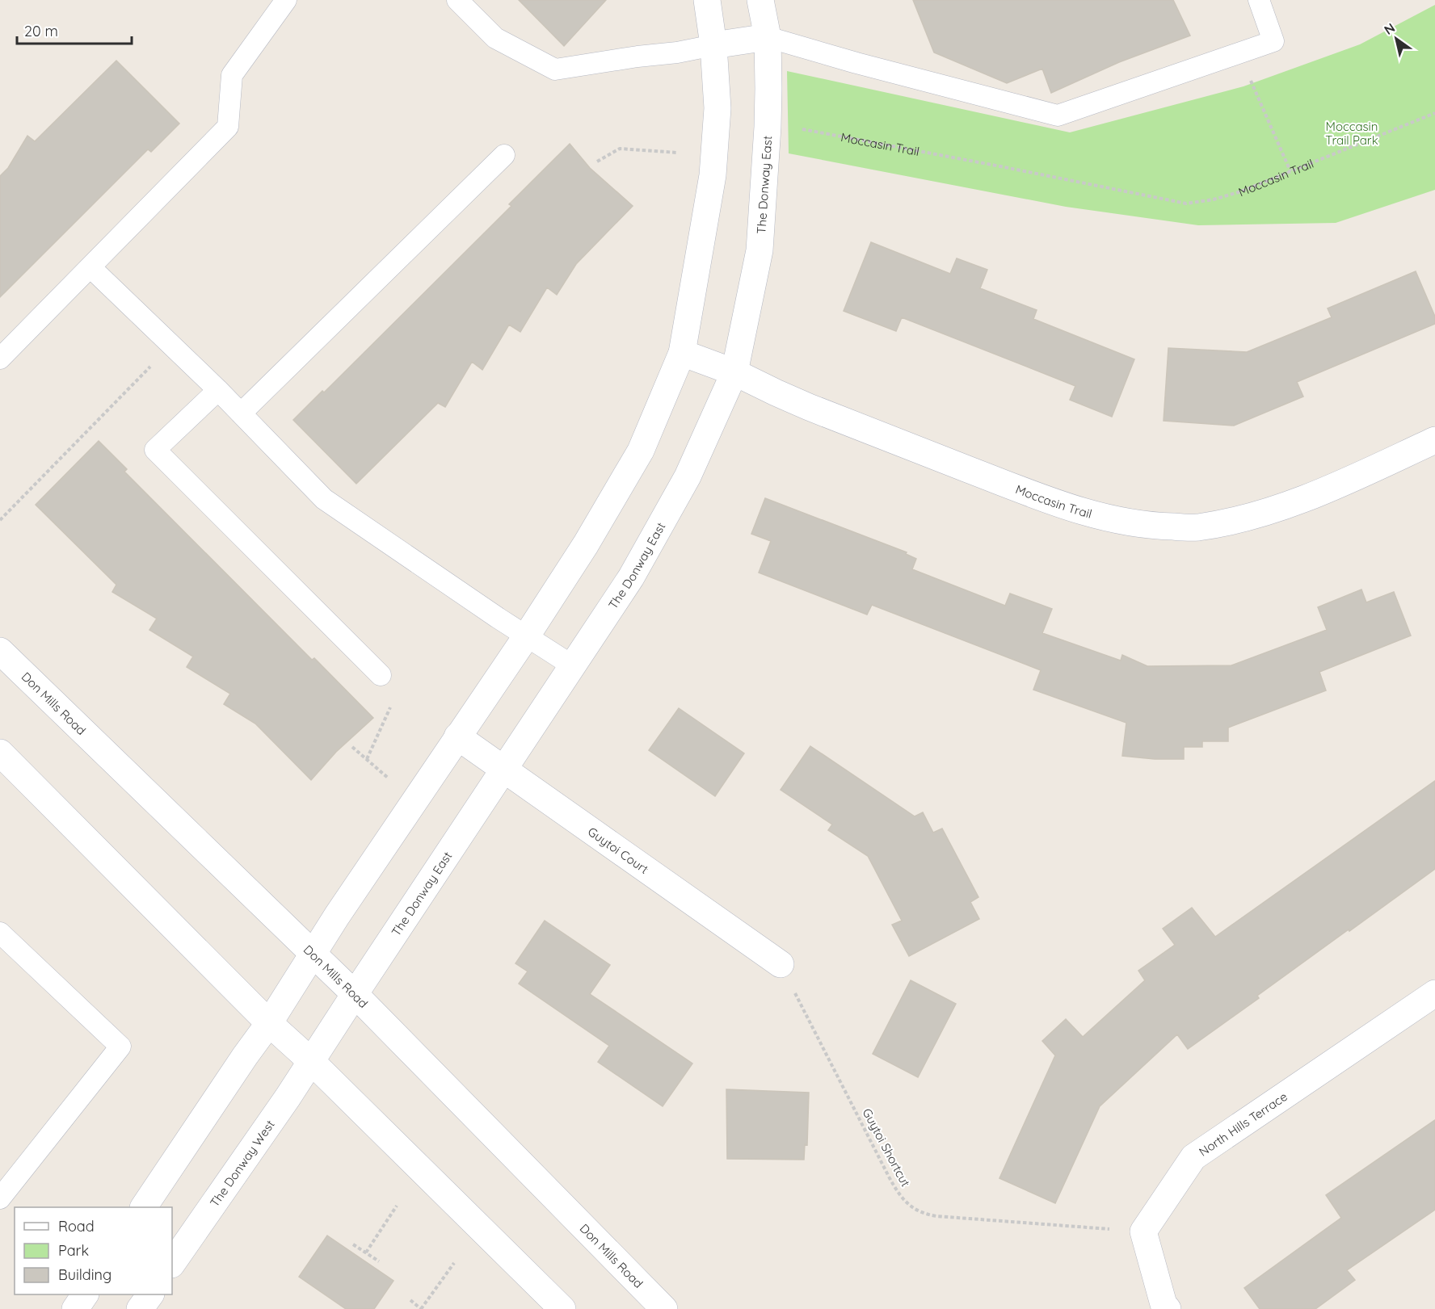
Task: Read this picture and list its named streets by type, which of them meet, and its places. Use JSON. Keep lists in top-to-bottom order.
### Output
{
  "streets": {
    "street": [
      "Moccasin Trail",
      "The Donway East",
      "Don Mills Road",
      "Guytoi Court",
      "North Hills Terrace",
      "The Donway West"
    ],
    "path": ["Guytoi Shortcut"]
  },
  "crossings": [
    ["Moccasin Trail", "The Donway East"],
    ["The Donway East", "Don Mills Road"],
    ["The Donway East", "Guytoi Court"],
    ["The Donway East", "The Donway West"],
    ["Guytoi Court", "Guytoi Shortcut"],
    ["North Hills Terrace", "Guytoi Shortcut"]
  ],
  "parks": ["Moccasin Trail Park"],
  "legend": ["Road", "Park", "Building"],
  "scale_bar": "20 m",
  "north": "top left"
}
